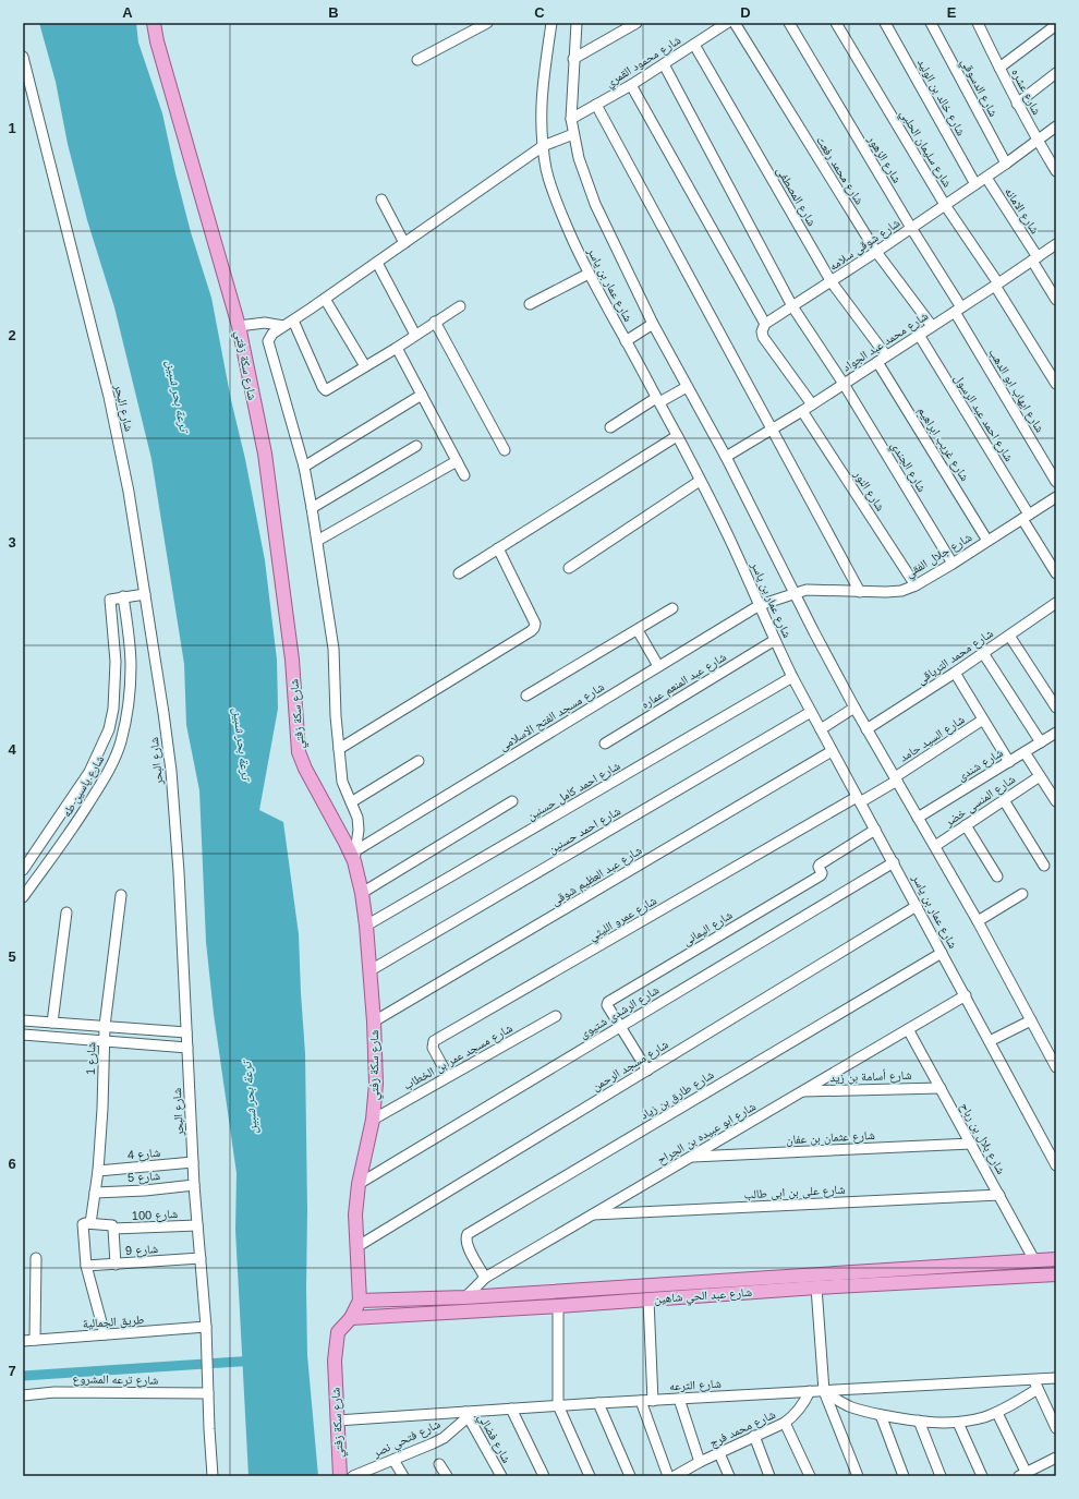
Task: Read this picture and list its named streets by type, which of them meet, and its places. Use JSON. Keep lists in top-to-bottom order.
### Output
{
  "streets": {
    "main road": ["شارع سكة زفتي", "شارع عبد الحي شاهين"],
    "street": [
      "شارع محمود القمري",
      "شارع الدسوقي",
      "شارع عشره",
      "شارع خالد بن الوليد",
      "شارع سليمان الحلبي",
      "شارع الزهور",
      "شارع محمد رفعت",
      "شارع المصطفى",
      "شارع الامانه",
      "شارع شوقى سلامه",
      "شارع عمار بن ياسر",
      "شارع محمد عبد الجواد",
      "شارع ايهاب ابو الدهب",
      "شارع البحر",
      "شارع احمد عبد الرسول",
      "شارع غريب ابراهيم",
      "شارع الجندي",
      "شارع النور",
      "شارع جلال الفقي",
      "شارع محمد الترياقى",
      "شارع عبد المنعم عماره",
      "شارع مسجد الفتح الاسلامى",
      "شارع السيد حامد",
      "شارع شندى",
      "شارع ياسين طه",
      "شارع احمد كامل حسنين",
      "شارع المنسى خضر",
      "شارع احمد حسنين",
      "شارع عبد العظيم شوقى",
      "شارع عمرو الليثي",
      "شارع اليمانى",
      "شارع الرشدى شتيوى",
      "شارع مسجد عمر بن الخطاب",
      "شارع 1",
      "شارع مسجد الرحمن",
      "شارع أسامة بن زيد",
      "شارع طارق بن زياد",
      "شارع ابو عبيده بن الجراح",
      "شارع عثمان بن عفان",
      "شارع بلال بن رباح",
      "شارع 4",
      "شارع 5",
      "شارع على بن ابى طالب",
      "شارع 100",
      "شارع 9",
      "طريق الجمالية",
      "شارع ترعه المشروع",
      "شارع الترعه",
      "شارع محمد فرج",
      "شارع فتحي نصر",
      "شارع فضالي"
    ]
  },
  "crossings": [
    ["شارع محمود القمري", "شارع المصطفى"],
    ["شارع محمود القمري", "شارع عمار بن ياسر"],
    ["شارع محمود القمري", "شارع الجندي"],
    ["شارع الدسوقي", "شارع شوقى سلامه"],
    ["شارع عشره", "شارع شوقى سلامه"],
    ["شارع خالد بن الوليد", "شارع شوقى سلامه"],
    ["شارع سليمان الحلبي", "شارع شوقى سلامه"],
    ["شارع سليمان الحلبي", "شارع محمد عبد الجواد"],
    ["شارع الزهور", "شارع شوقى سلامه"],
    ["شارع الزهور", "شارع محمد عبد الجواد"],
    ["شارع الزهور", "شارع ايهاب ابو الدهب"],
    ["شارع محمد رفعت", "شارع شوقى سلامه"],
    ["شارع محمد رفعت", "شارع محمد عبد الجواد"],
    ["شارع المصطفى", "شارع شوقى سلامه"],
    ["شارع المصطفى", "شارع محمد عبد الجواد"],
    ["شارع المصطفى", "شارع غريب ابراهيم"],
    ["شارع الامانه", "شارع شوقى سلامه"],
    ["شارع الامانه", "شارع محمد عبد الجواد"],
    ["شارع شوقى سلامه", "شارع الجندي"],
    ["شارع عمار بن ياسر", "شارع محمد عبد الجواد"],
    ["شارع عمار بن ياسر", "شارع جلال الفقي"],
    ["شارع عمار بن ياسر", "شارع محمد الترياقى"],
    ["شارع عمار بن ياسر", "شارع عبد المنعم عماره"],
    ["شارع عمار بن ياسر", "شارع مسجد الفتح الاسلامى"],
    ["شارع عمار بن ياسر", "شارع السيد حامد"],
    ["شارع عمار بن ياسر", "شارع شندى"],
    ["شارع عمار بن ياسر", "شارع احمد كامل حسنين"],
    ["شارع عمار بن ياسر", "شارع المنسى خضر"],
    ["شارع عمار بن ياسر", "شارع احمد حسنين"],
    ["شارع عمار بن ياسر", "شارع عبد العظيم شوقى"],
    ["شارع عمار بن ياسر", "شارع عمرو الليثي"],
    ["شارع عمار بن ياسر", "شارع اليمانى"],
    ["شارع عمار بن ياسر", "شارع الرشدى شتيوى"],
    ["شارع عمار بن ياسر", "شارع مسجد الرحمن"],
    ["شارع عمار بن ياسر", "شارع طارق بن زياد"],
    ["شارع عمار بن ياسر", "شارع ابو عبيده بن الجراح"],
    ["شارع محمد عبد الجواد", "شارع ايهاب ابو الدهب"],
    ["شارع محمد عبد الجواد", "شارع احمد عبد الرسول"],
    ["شارع محمد عبد الجواد", "شارع غريب ابراهيم"],
    ["شارع محمد عبد الجواد", "شارع الجندي"],
    ["شارع محمد عبد الجواد", "شارع النور"],
    ["شارع سكة زفتي", "شارع مسجد الفتح الاسلامى"],
    ["شارع سكة زفتي", "شارع احمد كامل حسنين"],
    ["شارع سكة زفتي", "شارع احمد حسنين"],
    ["شارع سكة زفتي", "شارع عبد العظيم شوقى"],
    ["شارع سكة زفتي", "شارع الرشدى شتيوى"],
    ["شارع سكة زفتي", "شارع مسجد عمر بن الخطاب"],
    ["شارع سكة زفتي", "شارع مسجد الرحمن"],
    ["شارع سكة زفتي", "شارع عبد الحي شاهين"],
    ["شارع سكة زفتي", "شارع الترعه"],
    ["شارع البحر", "شارع ياسين طه"],
    ["شارع البحر", "شارع 4"],
    ["شارع البحر", "شارع 5"],
    ["شارع البحر", "شارع 100"],
    ["شارع البحر", "شارع 9"],
    ["شارع البحر", "طريق الجمالية"],
    ["شارع البحر", "شارع ترعه المشروع"],
    ["شارع احمد عبد الرسول", "شارع جلال الفقي"],
    ["شارع غريب ابراهيم", "شارع جلال الفقي"],
    ["شارع الجندي", "شارع جلال الفقي"],
    ["شارع النور", "شارع جلال الفقي"],
    ["شارع جلال الفقي", "شارع مسجد الفتح الاسلامى"],
    ["شارع السيد حامد", "شارع عمرو الليثي"],
    ["شارع عمرو الليثي", "شارع مسجد عمر بن الخطاب"],
    ["شارع اليمانى", "شارع الرشدى شتيوى"],
    ["شارع اليمانى", "شارع مسجد الرحمن"],
    ["شارع 1", "شارع 4"],
    ["شارع 1", "شارع 5"],
    ["شارع 1", "شارع 100"],
    ["شارع 1", "شارع 9"],
    ["شارع أسامة بن زيد", "شارع ابو عبيده بن الجراح"],
    ["شارع أسامة بن زيد", "شارع بلال بن رباح"],
    ["شارع طارق بن زياد", "شارع ابو عبيده بن الجراح"],
    ["شارع ابو عبيده بن الجراح", "شارع عثمان بن عفان"],
    ["شارع ابو عبيده بن الجراح", "شارع بلال بن رباح"],
    ["شارع ابو عبيده بن الجراح", "شارع على بن ابى طالب"],
    ["شارع ابو عبيده بن الجراح", "شارع عبد الحي شاهين"],
    ["شارع عثمان بن عفان", "شارع بلال بن رباح"],
    ["شارع بلال بن رباح", "شارع على بن ابى طالب"],
    ["شارع بلال بن رباح", "شارع عبد الحي شاهين"],
    ["شارع الترعه", "شارع محمد فرج"],
    ["شارع الترعه", "شارع فتحي نصر"],
    ["شارع الترعه", "شارع فضالي"],
    ["شارع فتحي نصر", "شارع فضالي"]
  ],
  "water": ["ترعة بحر شبين"],
  "grid": {
    "columns": [
      "A",
      "B",
      "C",
      "D",
      "E"
    ],
    "rows": [
      "1",
      "2",
      "3",
      "4",
      "5",
      "6",
      "7"
    ]
  }
}
